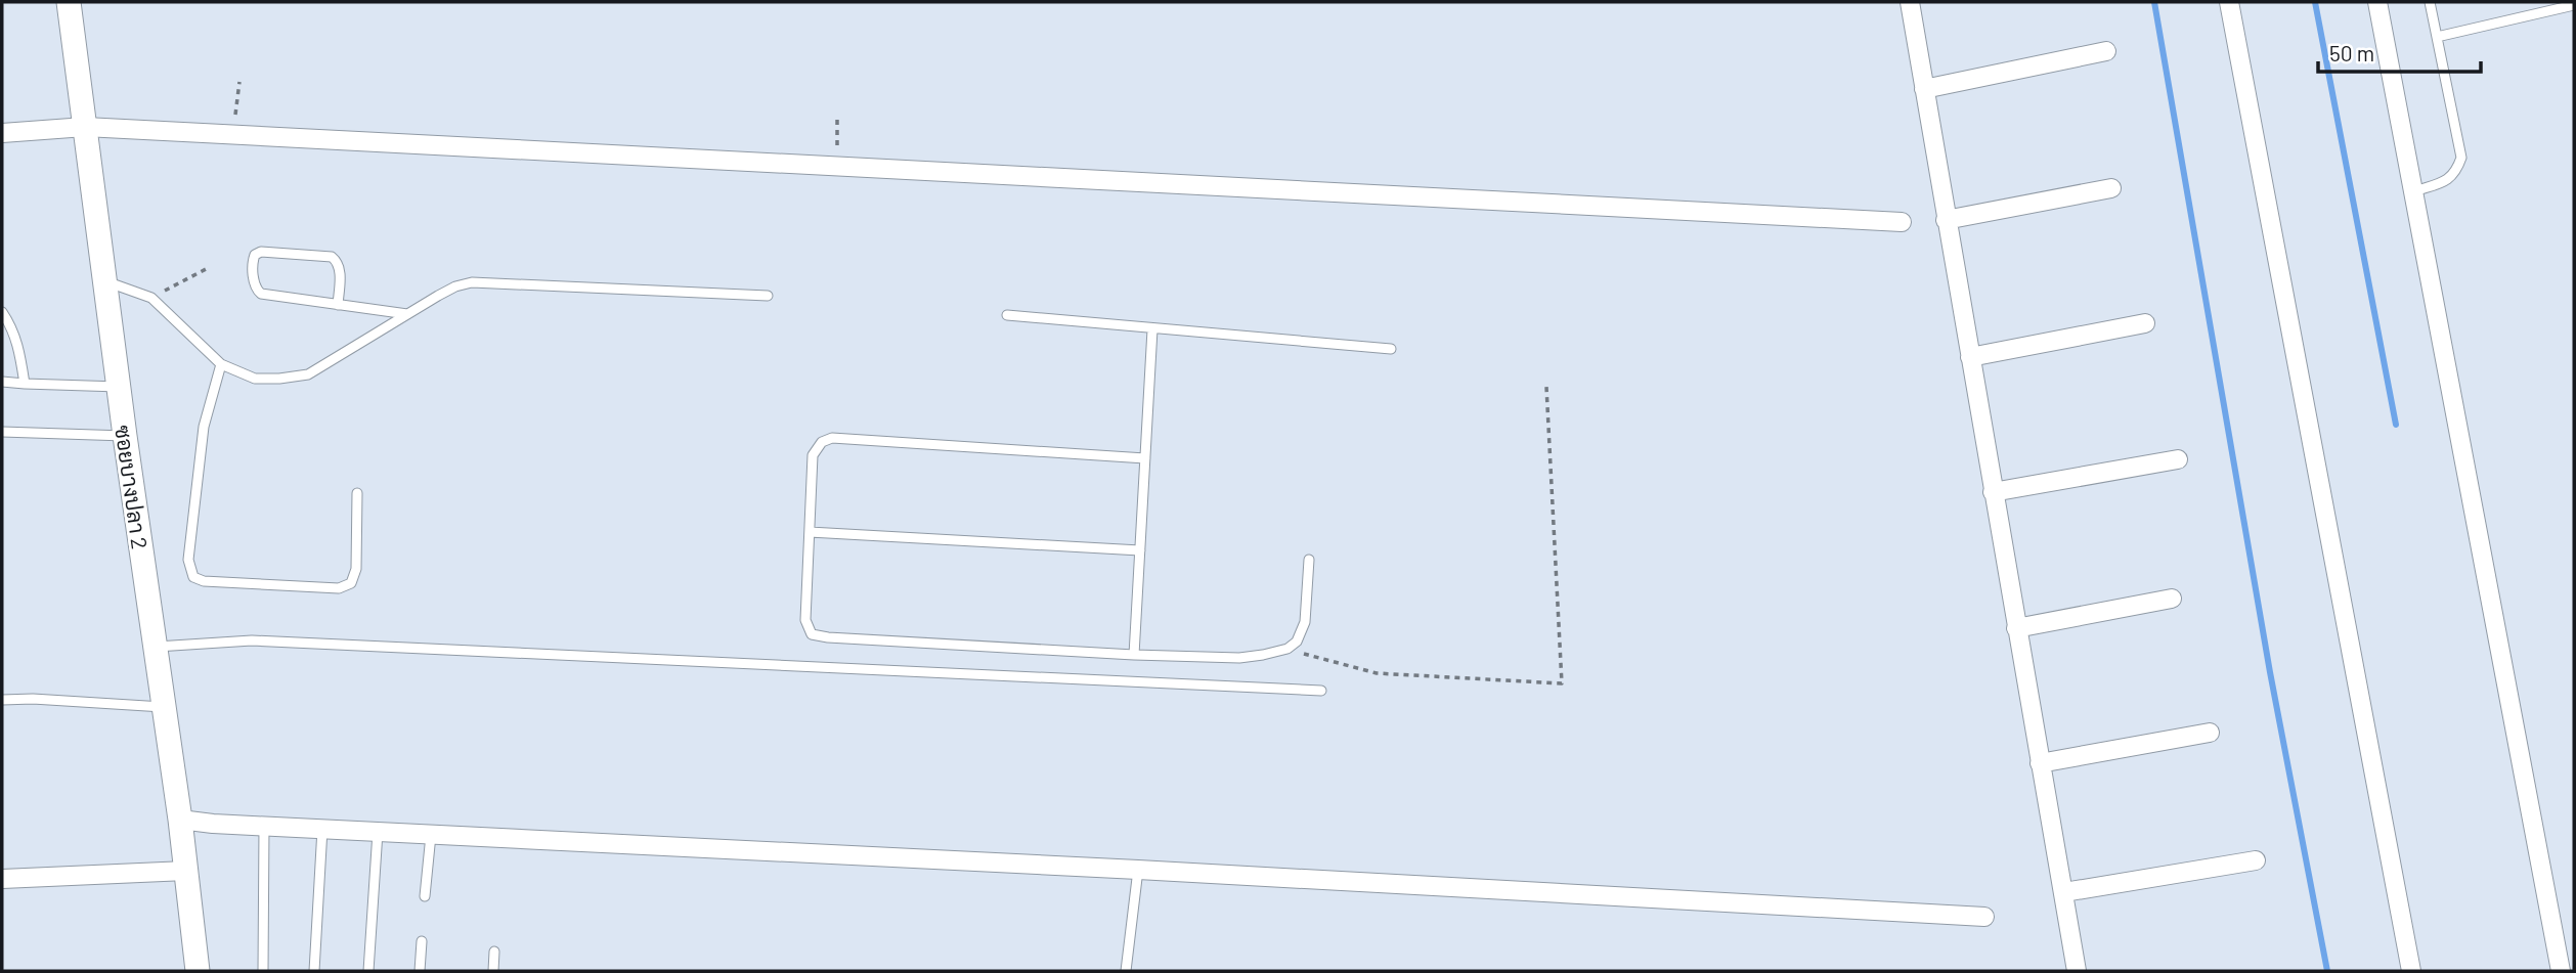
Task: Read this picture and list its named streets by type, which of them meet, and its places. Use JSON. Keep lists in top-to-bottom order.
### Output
{
  "streets": {
    "street": ["ซอยบางปลา 2"]
  },
  "scale_bar": "50 m"
}
